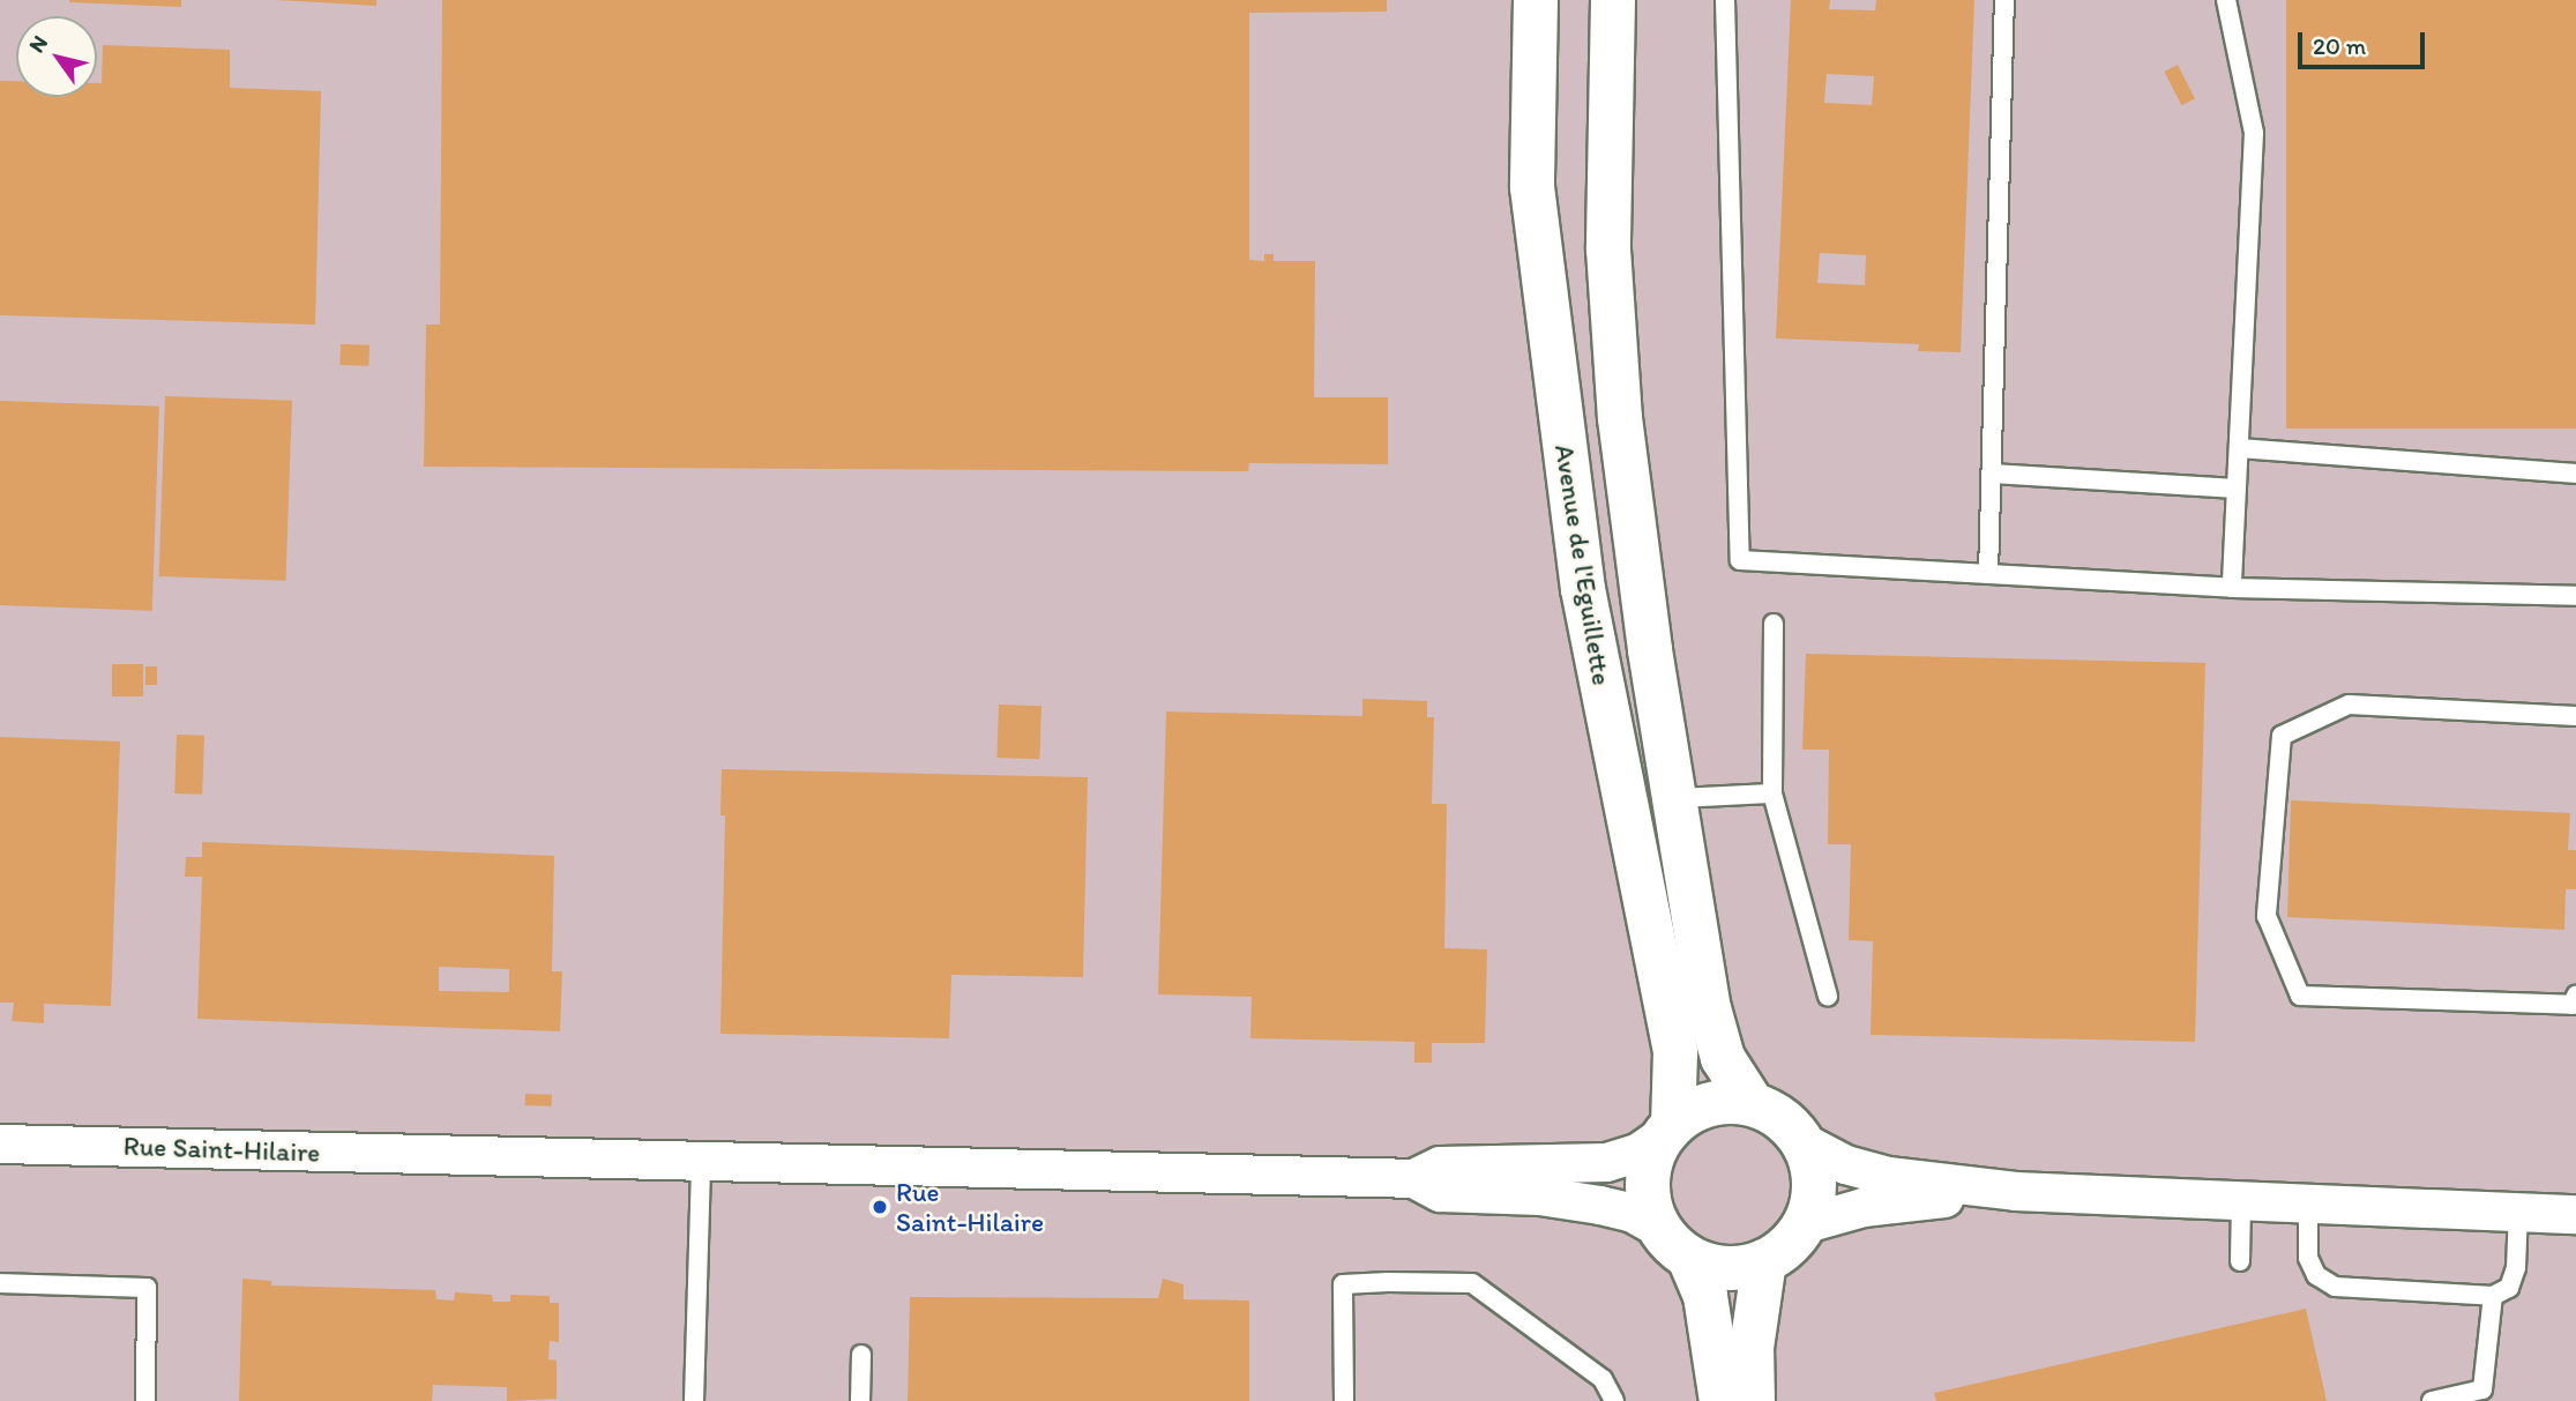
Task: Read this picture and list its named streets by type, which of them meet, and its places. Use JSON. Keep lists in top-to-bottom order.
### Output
{
  "streets": {
    "street": ["Avenue de l'Eguillette", "Rue Saint-Hilaire"]
  },
  "crossings": [
    ["Avenue de l'Eguillette", "Rue Saint-Hilaire"]
  ],
  "places": ["Rue Saint-Hilaire"],
  "scale_bar": "20 m",
  "north": "top left"
}
